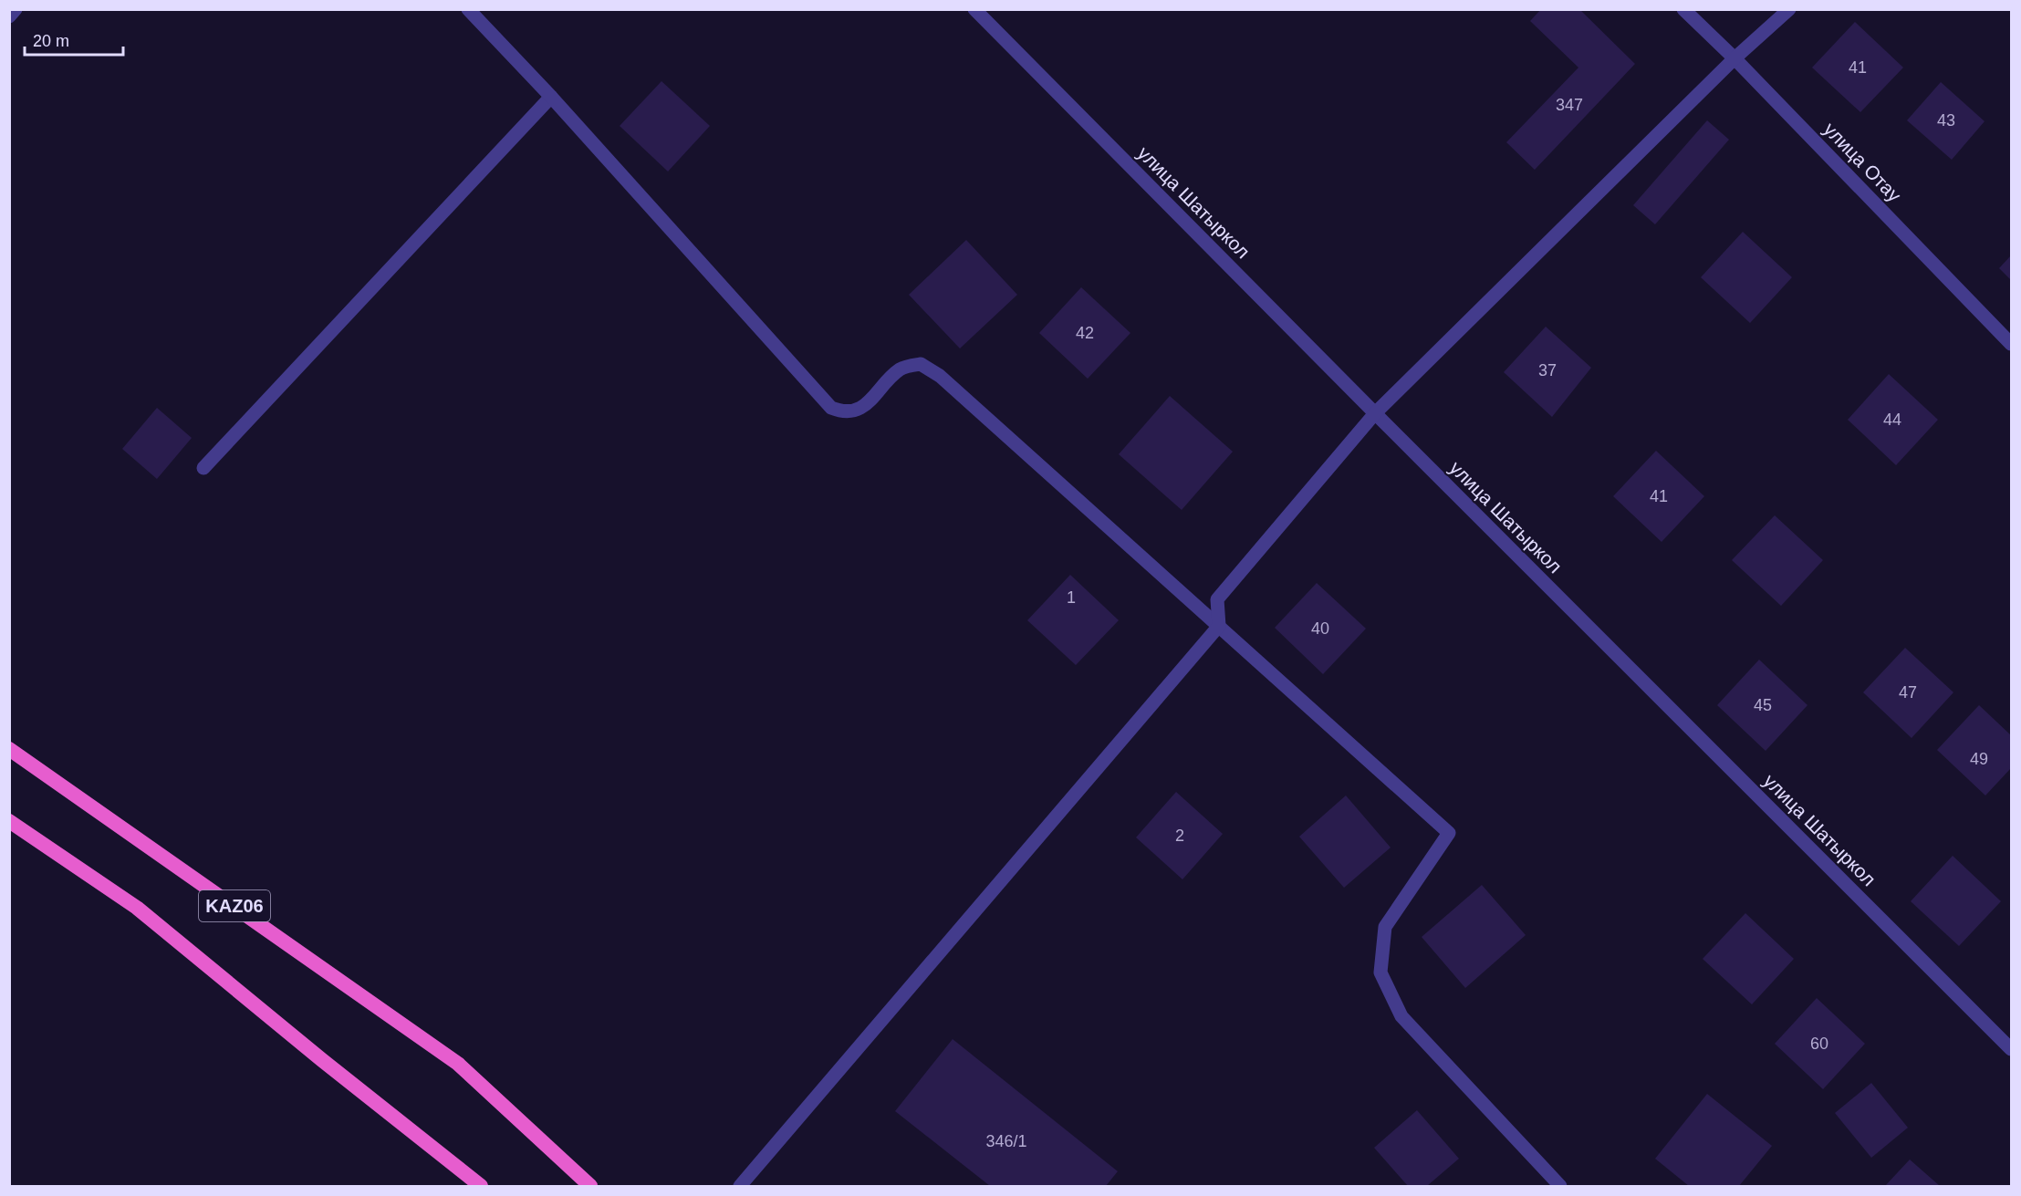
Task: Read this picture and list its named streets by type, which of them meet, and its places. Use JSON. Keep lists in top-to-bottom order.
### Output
{
  "streets": {
    "highway": ["KАZ06"],
    "street": ["улица Отау", "улица Шатыркол"]
  },
  "house_numbers": [
    "41",
    "347",
    "43",
    "42",
    "37",
    "44",
    "41",
    "1",
    "40",
    "47",
    "45",
    "49",
    "2",
    "60",
    "346/1"
  ],
  "scale_bar": "20 m"
}
